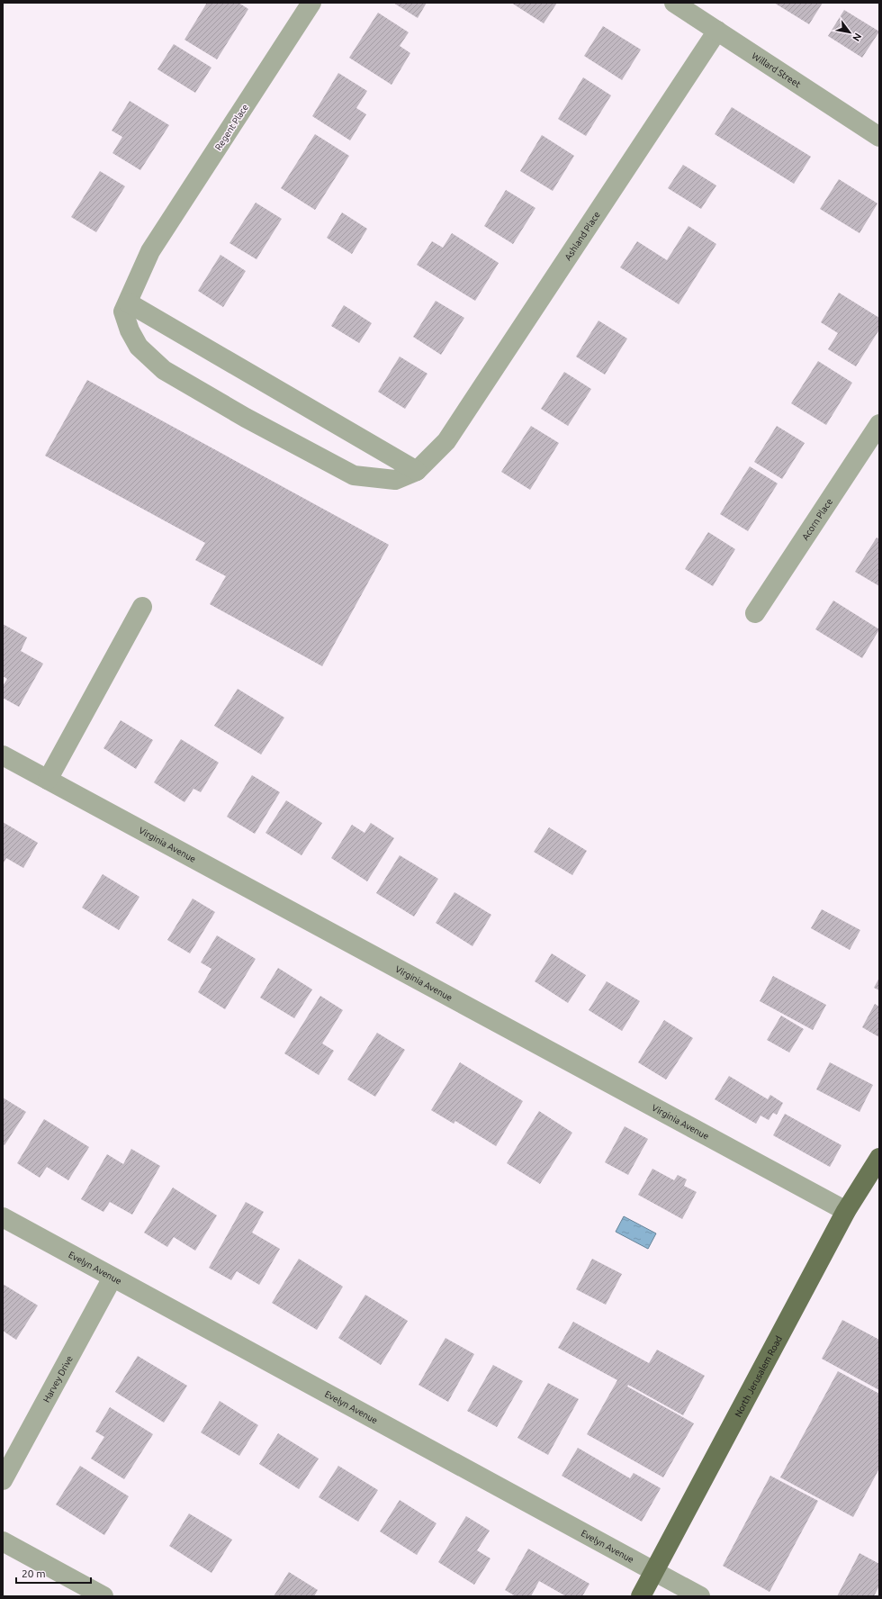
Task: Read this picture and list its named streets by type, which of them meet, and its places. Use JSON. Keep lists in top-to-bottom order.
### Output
{
  "streets": {
    "main road": ["North Jerusalem Road"],
    "street": [
      "Willard Street",
      "Regent Place",
      "Ashland Place",
      "Acorn Place",
      "Virginia Avenue",
      "Evelyn Avenue",
      "Harvey Drive"
    ]
  },
  "crossings": [
    ["Willard Street", "Ashland Place"],
    ["Regent Place", "Ashland Place"],
    ["Virginia Avenue", "North Jerusalem Road"],
    ["Evelyn Avenue", "North Jerusalem Road"],
    ["Evelyn Avenue", "Harvey Drive"]
  ],
  "scale_bar": "20 m",
  "north": "bottom right"
}
